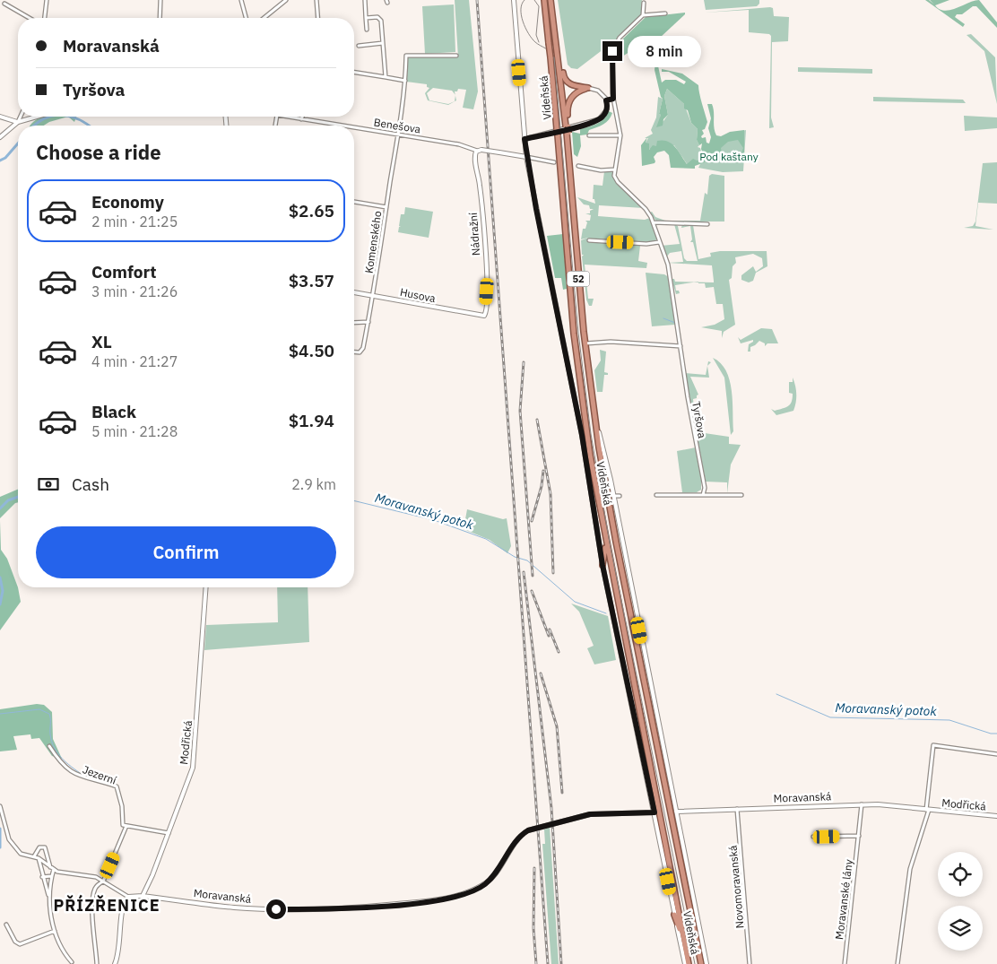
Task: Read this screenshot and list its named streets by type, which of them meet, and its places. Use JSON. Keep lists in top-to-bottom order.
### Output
{
  "streets": {
    "highway": ["Vídeňská", "52"],
    "street": [
      "Benešova",
      "Nádražní",
      "Komenského",
      "Husova",
      "Tyršova",
      "Modřická",
      "Jezerní",
      "Moravanská",
      "Novomoravanská",
      "Moravanské lány"
    ]
  },
  "crossings": [
    ["Vídeňská", "Benešova"],
    ["Vídeňská", "Moravanská"],
    ["Benešova", "Nádražní"],
    ["Benešova", "Komenského"],
    ["Nádražní", "Husova"],
    ["Komenského", "Husova"],
    ["Modřická", "Moravanská"],
    ["Moravanská", "Novomoravanská"],
    ["Moravanská", "Moravanské lány"]
  ],
  "districts": ["PŘÍZŘENICE"],
  "water": ["Moravanský potok"],
  "parks": ["Pod kaštany"],
  "page": {
    "banner": ["Moravanská", "Tyršova"],
    "bubble": "8 min",
    "heading": "Choose a ride",
    "list": [
      {
        "name": "Economy",
        "note": "2 min · 21:25",
        "value": "$2.65"
      },
      {
        "name": "Comfort",
        "note": "3 min · 21:26",
        "value": "$3.57"
      },
      {
        "name": "XL",
        "note": "4 min · 21:27",
        "value": "$4.50"
      },
      {
        "name": "Black",
        "note": "5 min · 21:28",
        "value": "$1.94"
      }
    ],
    "pay": ["Cash", "2.9 km"],
    "buttons": "Confirm"
  }
}
